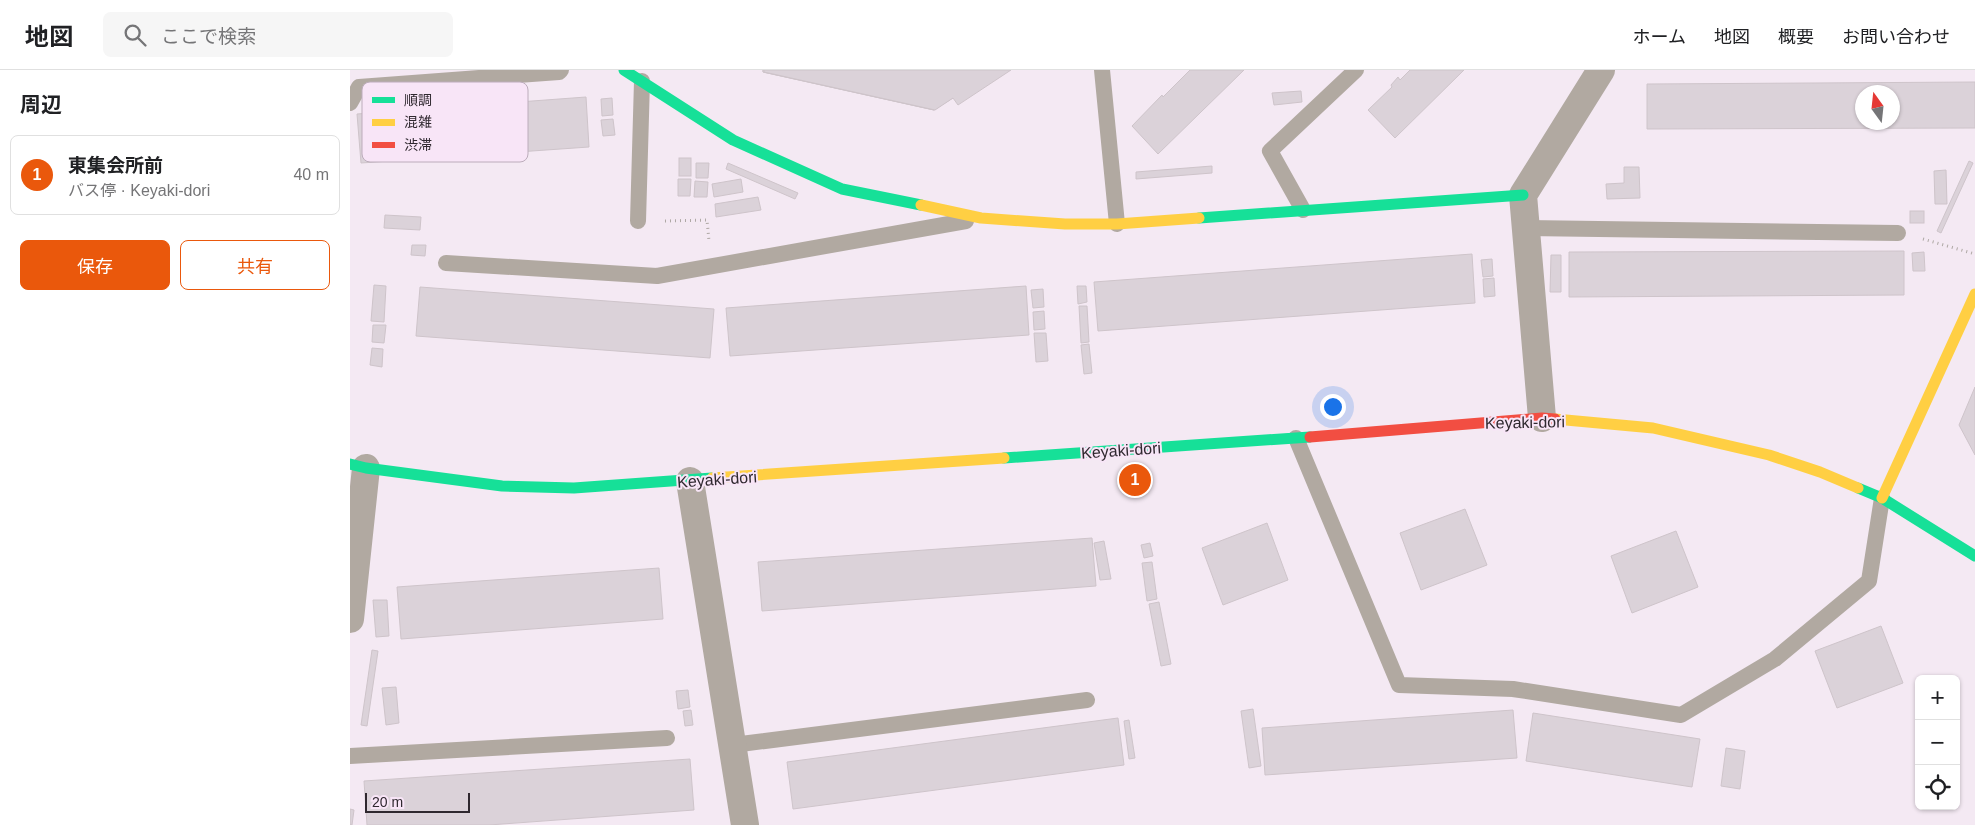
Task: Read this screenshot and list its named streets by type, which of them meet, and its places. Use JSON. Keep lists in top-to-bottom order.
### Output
{
  "streets": {
    "street": ["Keyaki-dori"]
  },
  "legend": ["順調", "混雑", "渋滞"],
  "scale_bar": "20 m",
  "north": "top",
  "page": {
    "header": "地図",
    "search": "ここで検索",
    "nav": [
      "ホーム",
      "地図",
      "概要",
      "お問い合わせ"
    ],
    "heading": "周辺",
    "list": [
      {
        "mark": "1",
        "name": "東集会所前",
        "note": "バス停 · Keyaki-dori",
        "value": "40 m"
      }
    ],
    "buttons": ["保存", "共有"],
    "pins": "1",
    "map_buttons": ["+", "−"],
    "scale": "20 m"
  }
}
